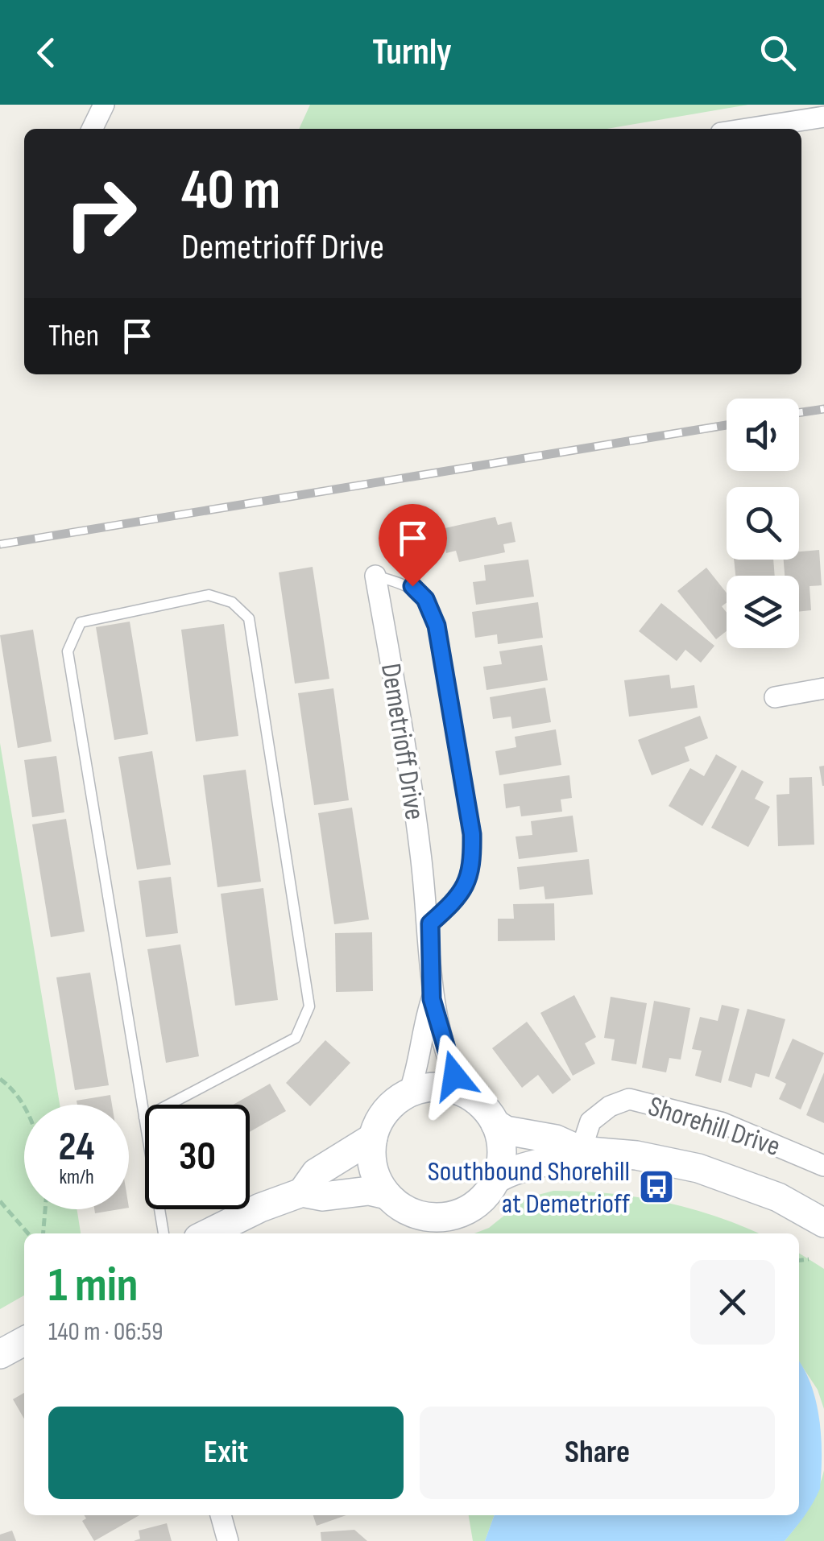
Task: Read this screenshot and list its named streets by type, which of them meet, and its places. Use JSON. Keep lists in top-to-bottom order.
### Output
{
  "streets": {
    "street": ["Demetrioff Drive", "Shorehill Drive"]
  },
  "crossings": [
    ["Demetrioff Drive", "Shorehill Drive"]
  ],
  "places": {
    "bus stop": ["Southbound Shorehill at Demetrioff"]
  },
  "page": {
    "header": "Turnly",
    "turn": ["40 m", "Demetrioff Drive"],
    "then": "Then",
    "speed": "24 km/h",
    "limit": "30",
    "heading": ["1 min", "140 m · 06:59"],
    "buttons": ["Exit", "Share"]
  }
}
